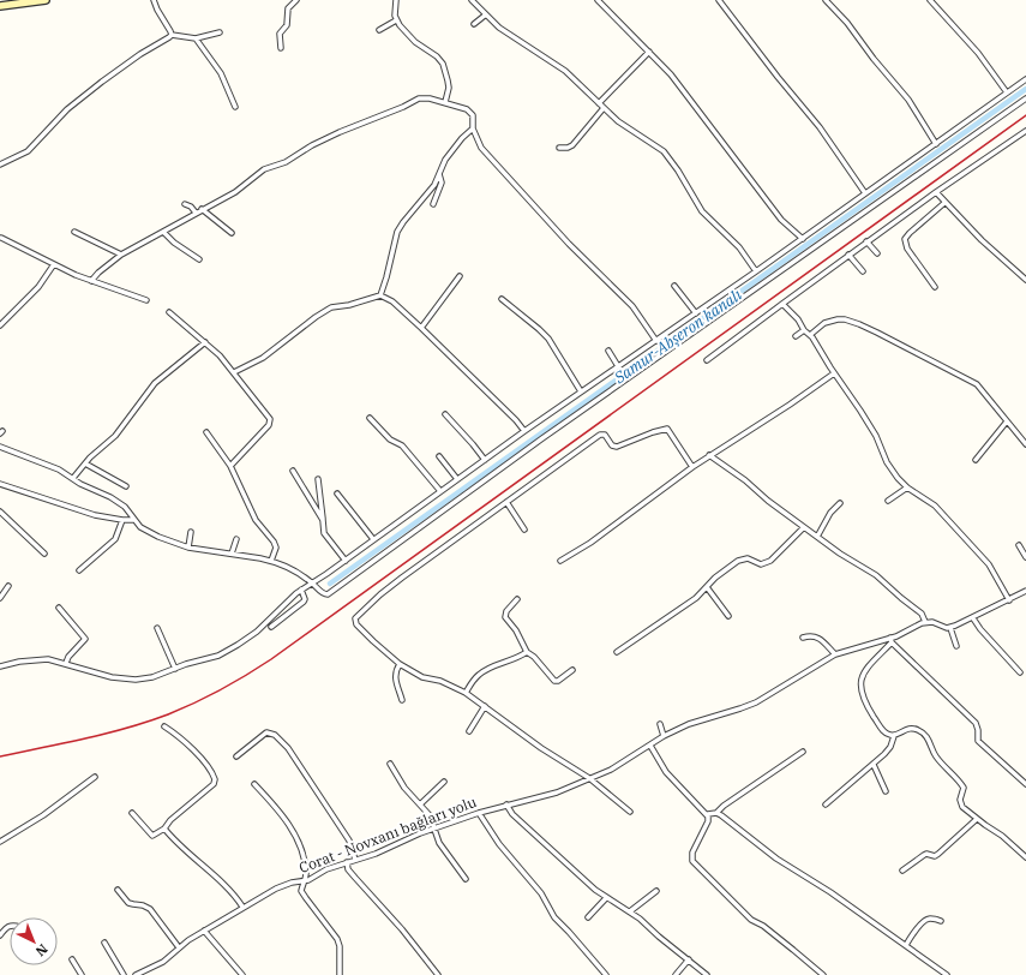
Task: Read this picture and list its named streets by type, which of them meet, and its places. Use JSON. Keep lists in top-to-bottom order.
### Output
{
  "streets": {
    "street": ["Corat - Novxanı bağları yolu"]
  },
  "water": ["Samur-Abşeron kanalı"],
  "north": "bottom right"
}
